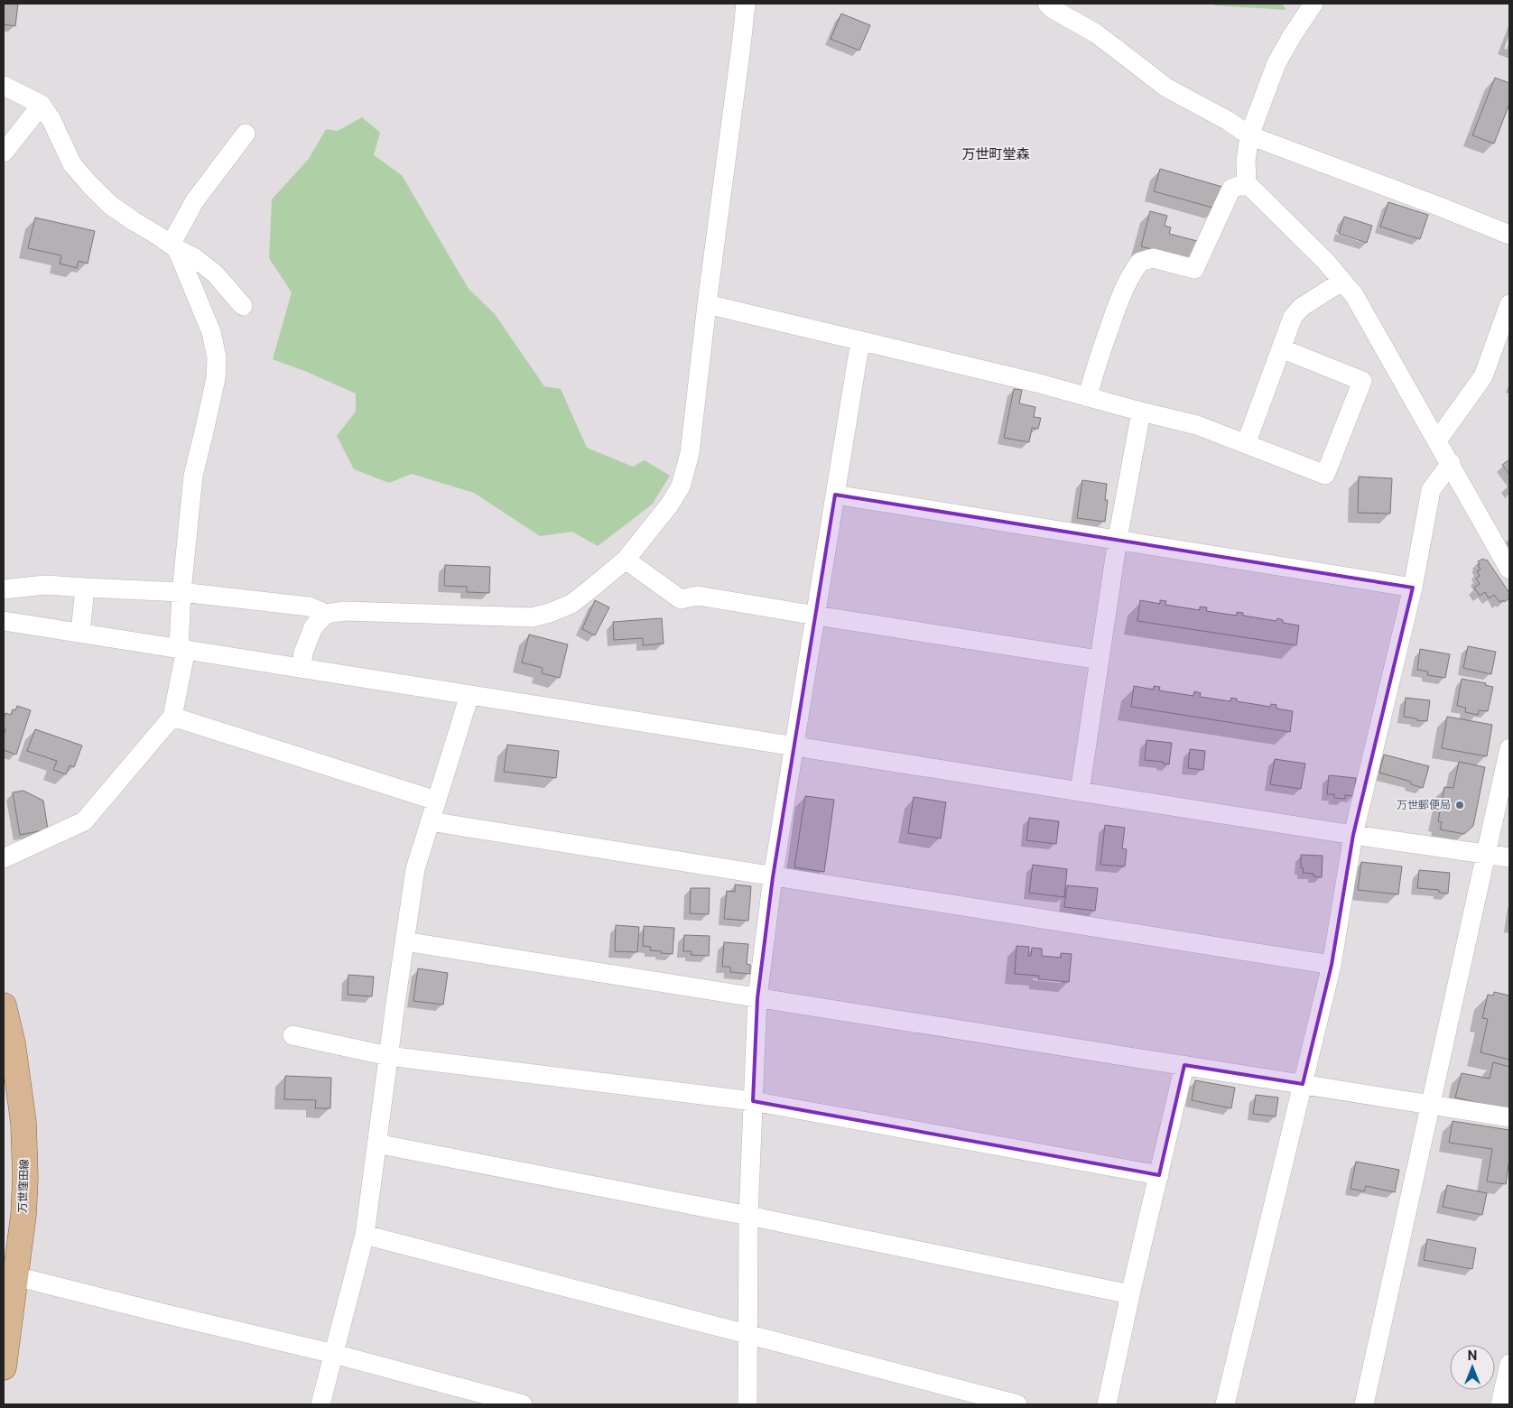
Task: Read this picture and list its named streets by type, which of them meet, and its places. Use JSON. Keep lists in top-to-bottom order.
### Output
{
  "streets": {
    "main road": ["万世窪田線"]
  },
  "districts": ["万世町堂森"],
  "places": ["万世郵便局"],
  "north": "top"
}
